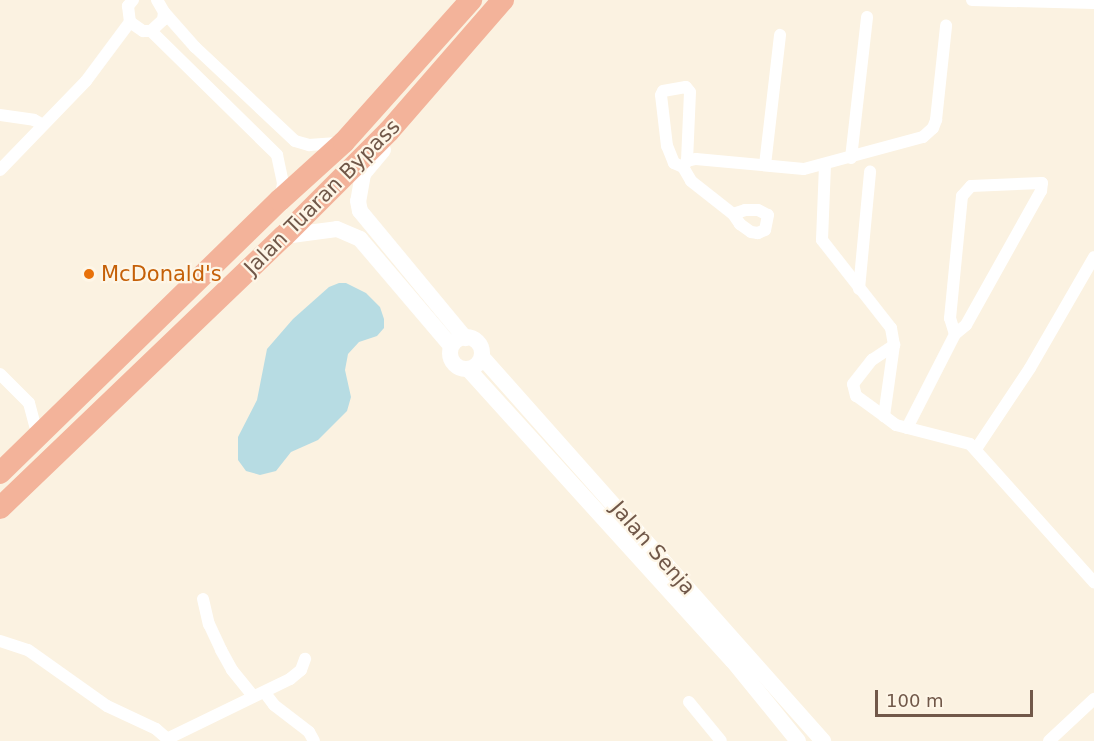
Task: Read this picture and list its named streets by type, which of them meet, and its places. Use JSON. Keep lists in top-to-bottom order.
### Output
{
  "streets": {
    "highway": ["Jalan Tuaran Bypass"],
    "main road": ["Jalan Senja"]
  },
  "crossings": [
    ["Jalan Tuaran Bypass", "Jalan Senja"]
  ],
  "places": ["McDonald's"],
  "scale_bar": "100 m"
}
